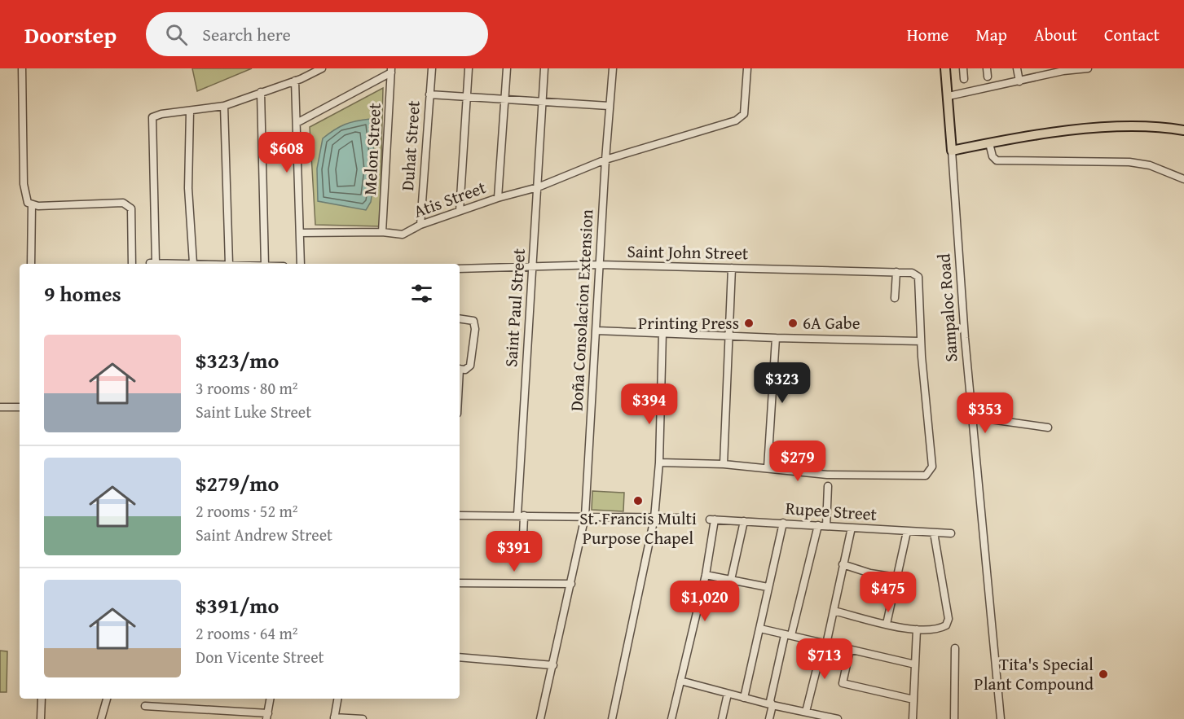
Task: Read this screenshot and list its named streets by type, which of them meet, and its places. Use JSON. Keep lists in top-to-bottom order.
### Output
{
  "streets": {
    "main road": ["Sampaloc Road"],
    "street": [
      "Duhat Street",
      "Melon Street",
      "Atis Street",
      "Saint John Street",
      "Saint Paul Street",
      "Doña Consolacion Extension",
      "Rupee Street"
    ]
  },
  "crossings": [
    ["Duhat Street", "Atis Street"],
    ["Melon Street", "Atis Street"],
    ["Atis Street", "Saint Paul Street"],
    ["Atis Street", "Doña Consolacion Extension"],
    ["Saint John Street", "Saint Paul Street"],
    ["Saint John Street", "Doña Consolacion Extension"]
  ],
  "places": [
    "Printing Press",
    "6A Gabe",
    "St. Francis Multi Purpose Chapel",
    "Tita's Special Plant Compound"
  ],
  "page": {
    "header": "Doorstep",
    "search": "Search here",
    "nav": [
      "Home",
      "Map",
      "About",
      "Contact"
    ],
    "price": [
      "$608",
      "$323",
      "$394",
      "$353",
      "$279",
      "$391",
      "$475",
      "$1,020",
      "$713"
    ],
    "heading": "9 homes",
    "list": [
      {
        "name": "$323/mo",
        "note": "3 rooms · 80 m² · Saint Luke Street"
      },
      {
        "name": "$279/mo",
        "note": "2 rooms · 52 m² · Saint Andrew Street"
      },
      {
        "name": "$391/mo",
        "note": "2 rooms · 64 m² · Don Vicente Street"
      }
    ]
  }
}
